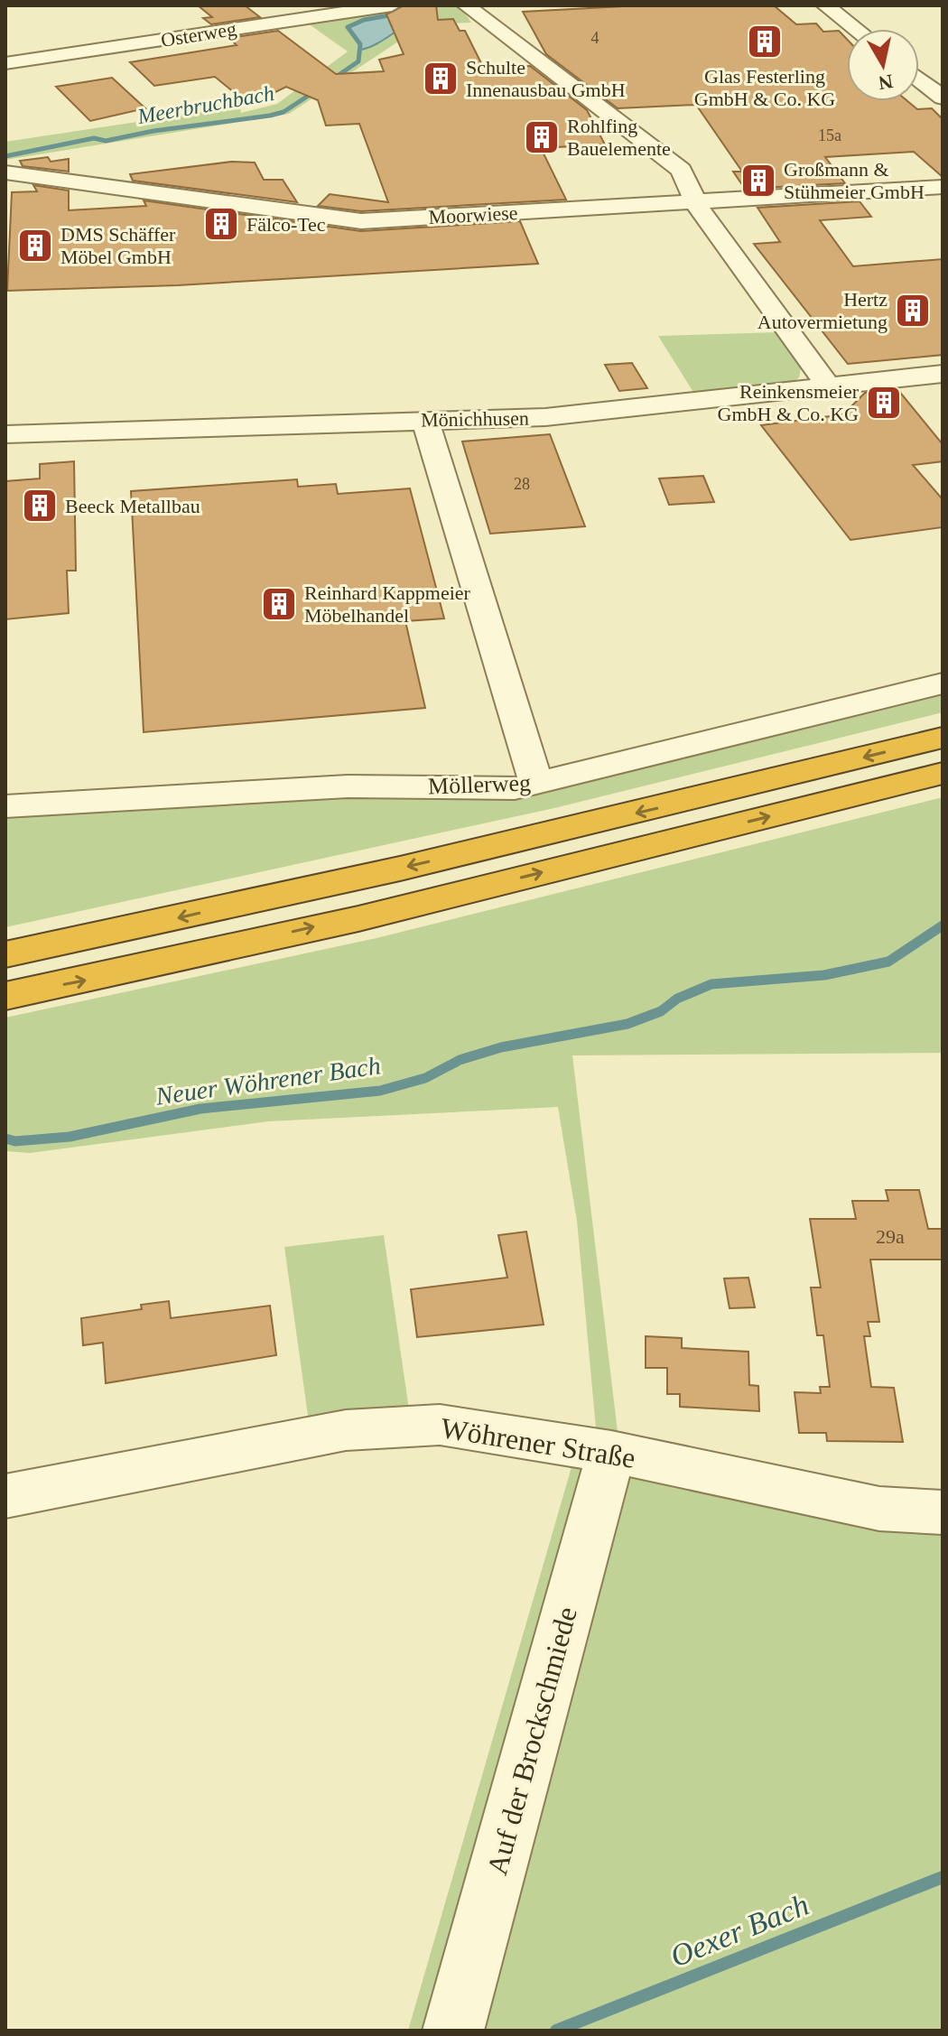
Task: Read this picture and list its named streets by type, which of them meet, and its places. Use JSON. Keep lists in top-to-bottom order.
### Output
{
  "streets": {
    "street": [
      "Osterweg",
      "Moorwiese",
      "Mönichhusen",
      "Möllerweg",
      "Wöhrener Straße",
      "Auf der Brockschmiede"
    ]
  },
  "crossings": [
    ["Wöhrener Straße", "Auf der Brockschmiede"]
  ],
  "water": ["Meerbruchbach", "Neuer Wöhrener Bach", "Oexer Bach"],
  "places": {
    "building": [
      "Glas Festerling GmbH & Co. KG",
      "Schulte Innenausbau GmbH",
      "Rohlfing Bauelemente",
      "Großmann & Stühmeier GmbH",
      "Fälco-Tec",
      "DMS Schäffer Möbel GmbH",
      "Hertz Autovermietung",
      "Reinkensmeier GmbH & Co. KG",
      "Beeck Metallbau",
      "Reinhard Kappmeier Möbelhandel"
    ]
  },
  "house_numbers": [
    "4",
    "15a",
    "28",
    "29a"
  ],
  "north": "bottom"
}
